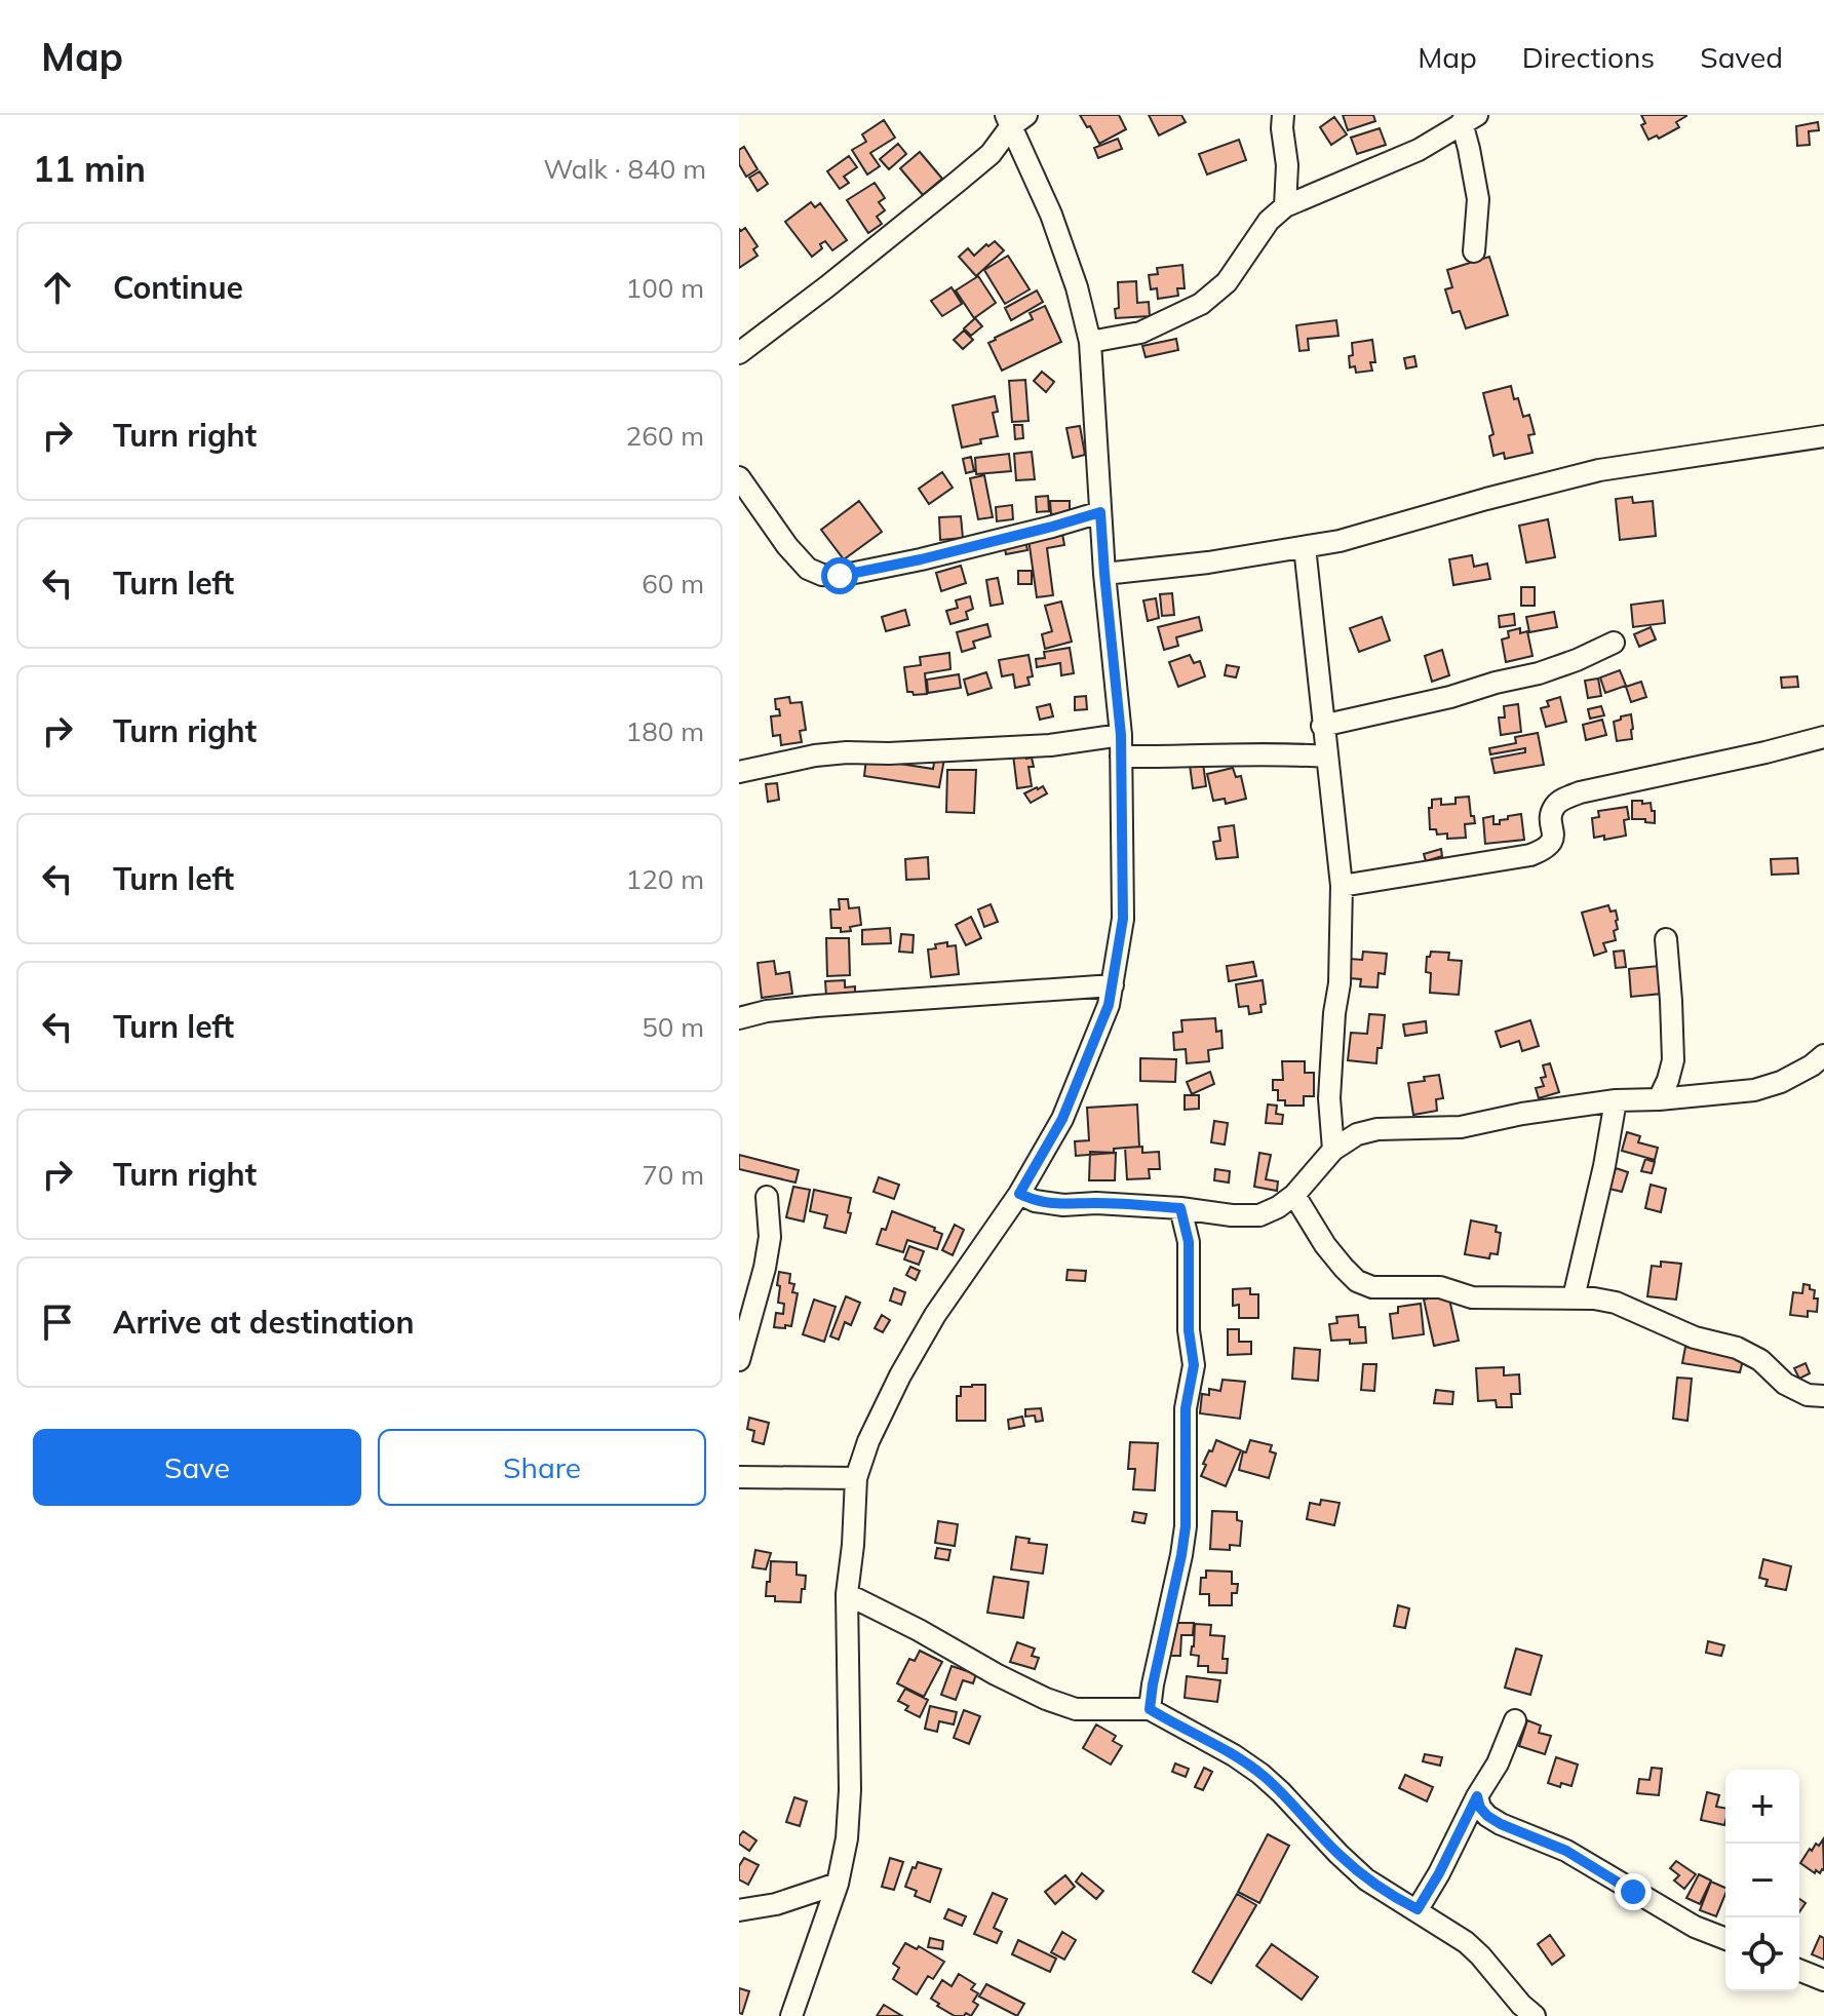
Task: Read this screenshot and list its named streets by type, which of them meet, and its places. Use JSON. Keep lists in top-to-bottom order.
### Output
{
  "page": {
    "header": "Map",
    "nav": ["Map", "Directions", "Saved"],
    "heading": ["11 min", "Walk · 840 m"],
    "list": [
      ["Continue", "100 m"],
      ["Turn right", "260 m"],
      ["Turn left", "60 m"],
      ["Turn right", "180 m"],
      ["Turn left", "120 m"],
      ["Turn left", "50 m"],
      ["Turn right", "70 m"],
      "Arrive at destination"
    ],
    "buttons": ["Save", "Share"],
    "map_buttons": ["+", "−"]
  }
}
